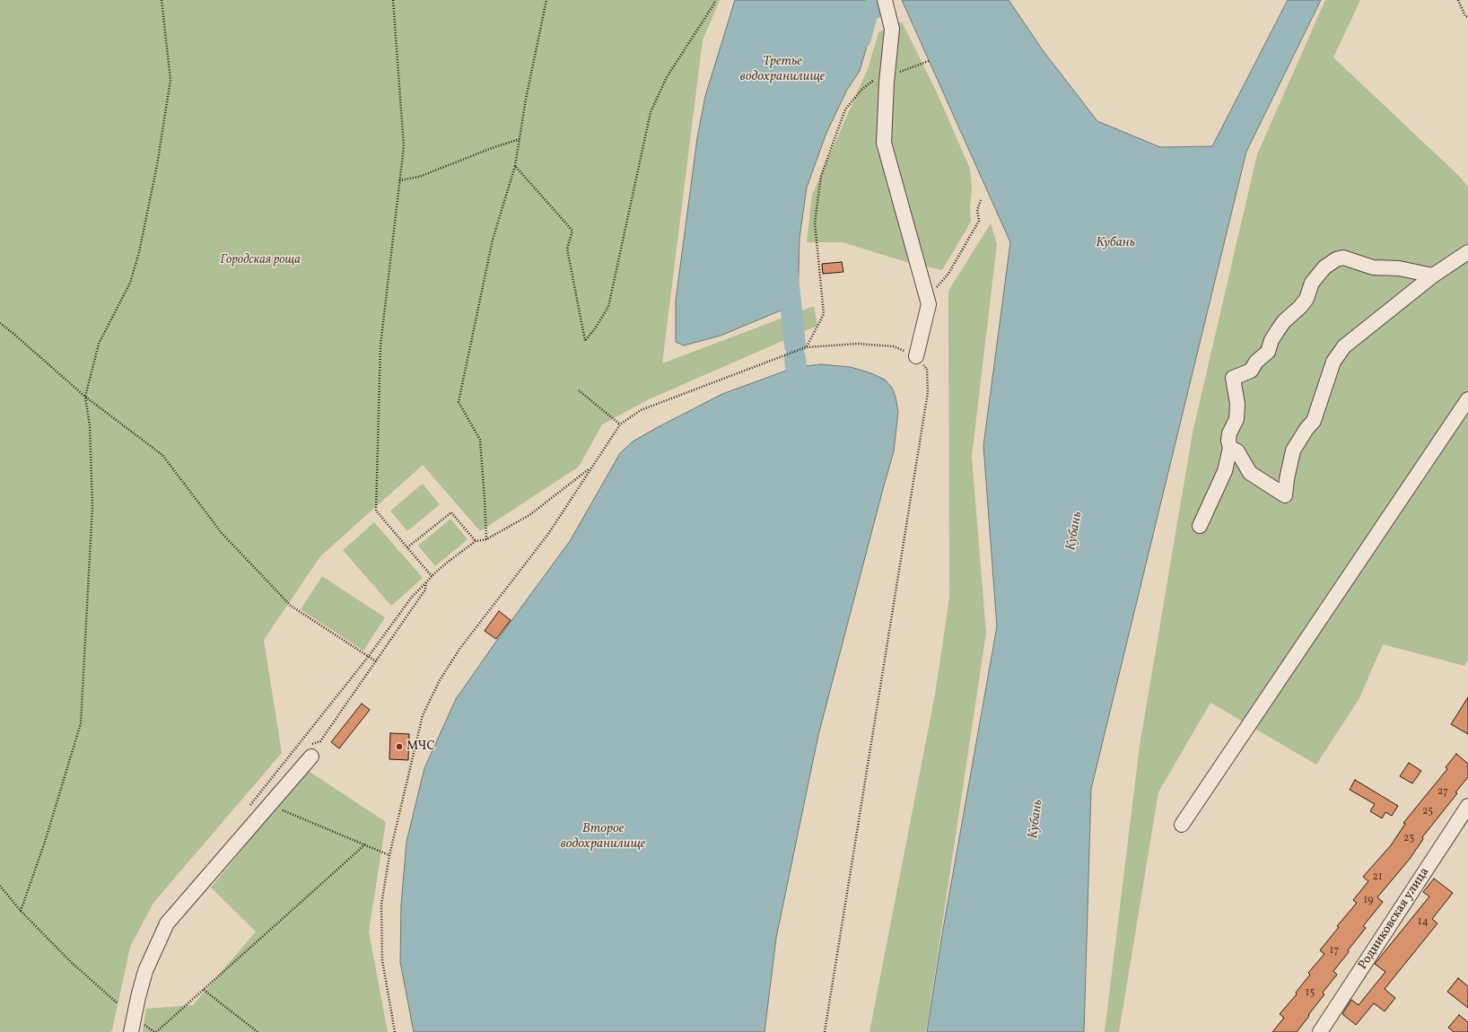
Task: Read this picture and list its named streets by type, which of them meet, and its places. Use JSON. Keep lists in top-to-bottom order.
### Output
{
  "streets": {
    "street": ["Родниковская улица"]
  },
  "water": ["Третье водохранилище", "Кубань", "Второе водохранилище"],
  "parks": ["Городская роща"],
  "places": ["МЧС"],
  "house_numbers": [
    "27",
    "25",
    "23",
    "21",
    "19",
    "14",
    "17",
    "15"
  ]
}
